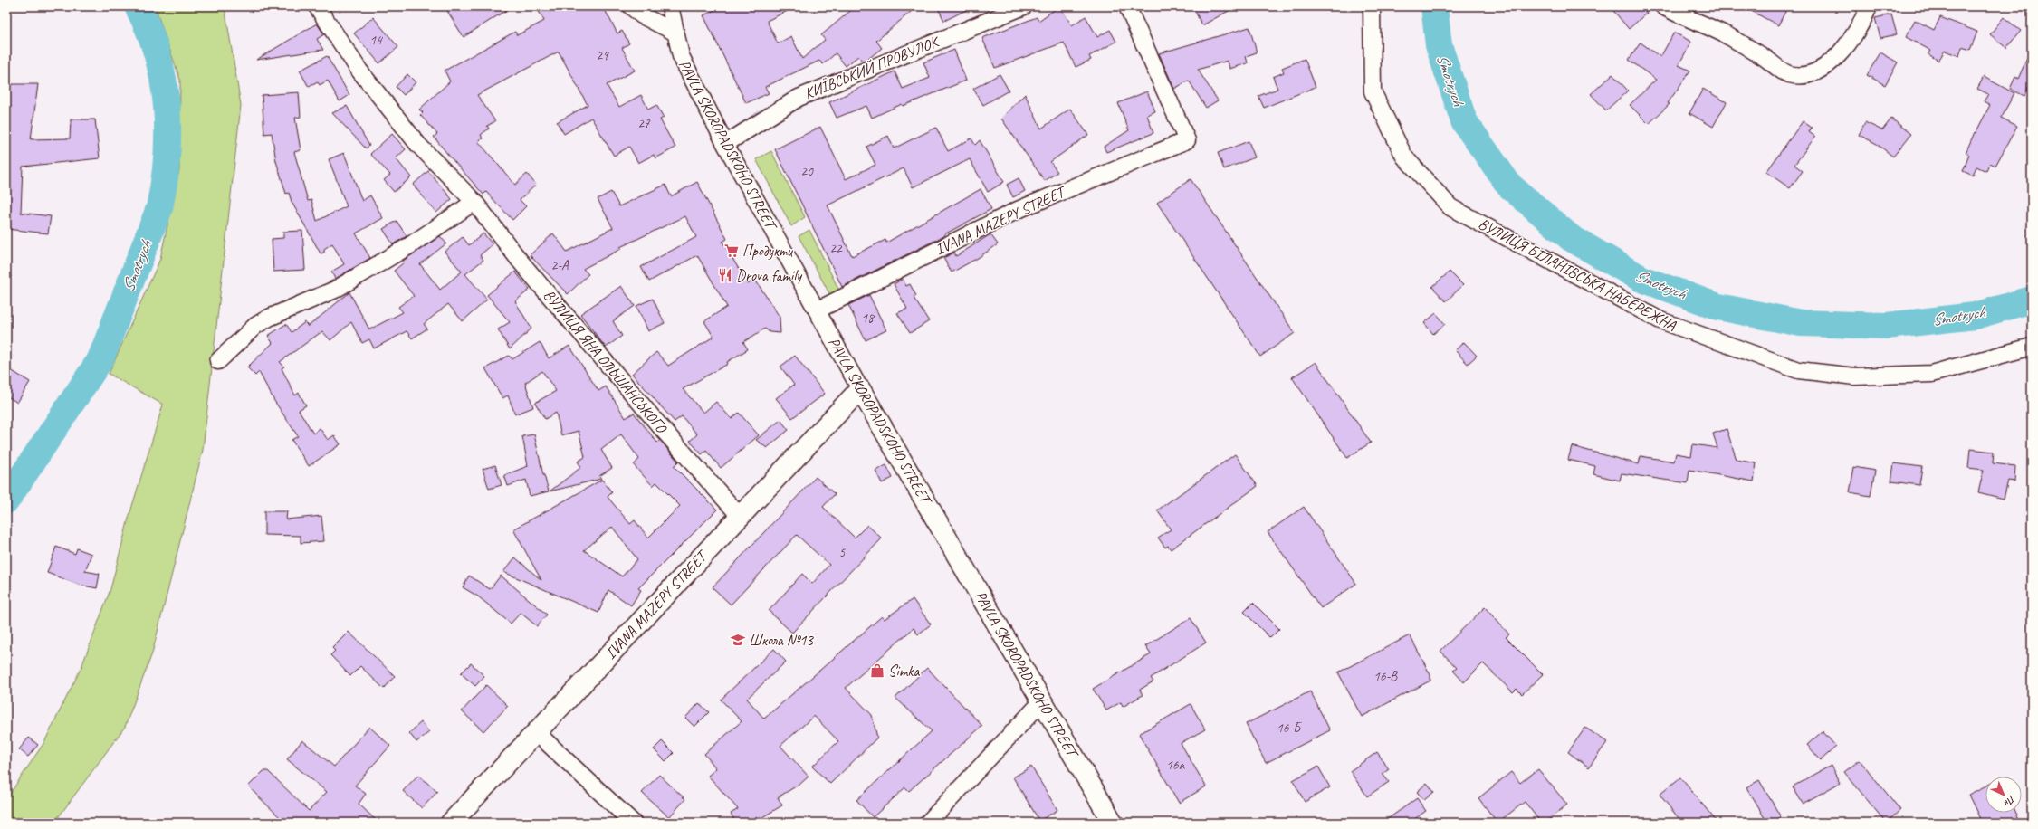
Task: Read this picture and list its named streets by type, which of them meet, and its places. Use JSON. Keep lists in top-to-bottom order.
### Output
{
  "streets": {
    "street": [
      "КИЇВСЬКИЙ ПРОВУЛОК",
      "PAVLA SKOROPADSKOHO STREET",
      "IVANA MAZEPY STREET",
      "ВУЛИЦЯ БІЛАНІВСЬКА НАБЕРЕЖНА",
      "ВУЛИЦЯ ЯНА ОЛЬШАНСЬКОГО"
    ]
  },
  "crossings": [
    ["КИЇВСЬКИЙ ПРОВУЛОК", "PAVLA SKOROPADSKOHO STREET"],
    ["PAVLA SKOROPADSKOHO STREET", "IVANA MAZEPY STREET"],
    ["IVANA MAZEPY STREET", "ВУЛИЦЯ ЯНА ОЛЬШАНСЬКОГО"]
  ],
  "water": ["Smotrych"],
  "places": {
    "supermarket": ["Продукти"],
    "restaurant": ["Drova family"],
    "school or university": ["Школа №13"],
    "shop": ["Simka"]
  },
  "house_numbers": [
    "14",
    "29",
    "27",
    "20",
    "22",
    "2-А",
    "18",
    "5",
    "16-В",
    "16-Б",
    "16а"
  ],
  "north": "bottom right"
}
